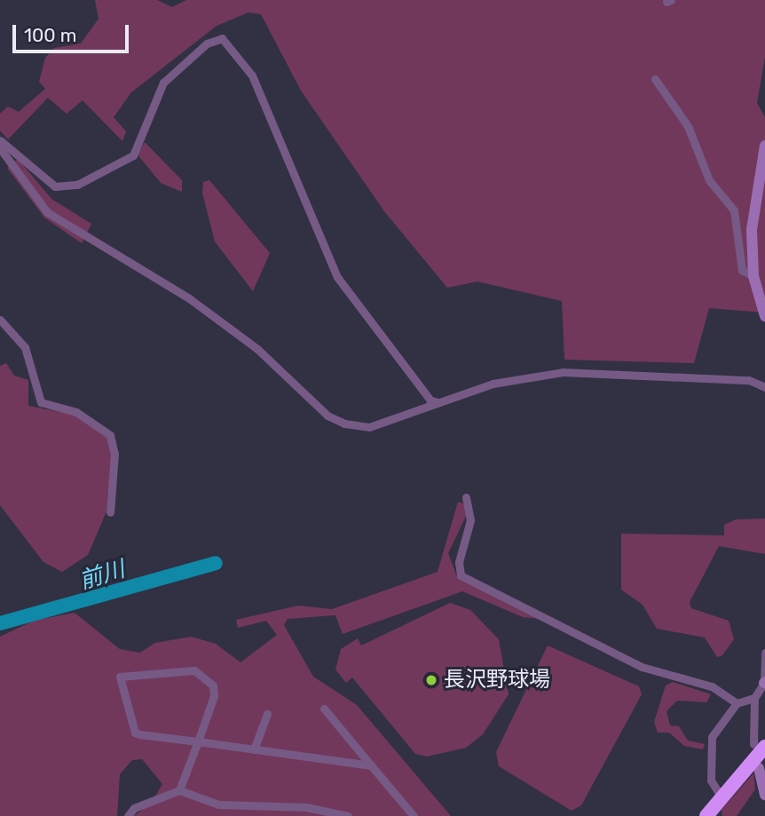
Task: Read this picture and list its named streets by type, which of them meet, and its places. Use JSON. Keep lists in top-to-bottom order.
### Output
{
  "water": ["前川"],
  "places": ["長沢野球場"],
  "scale_bar": "100 m"
}
